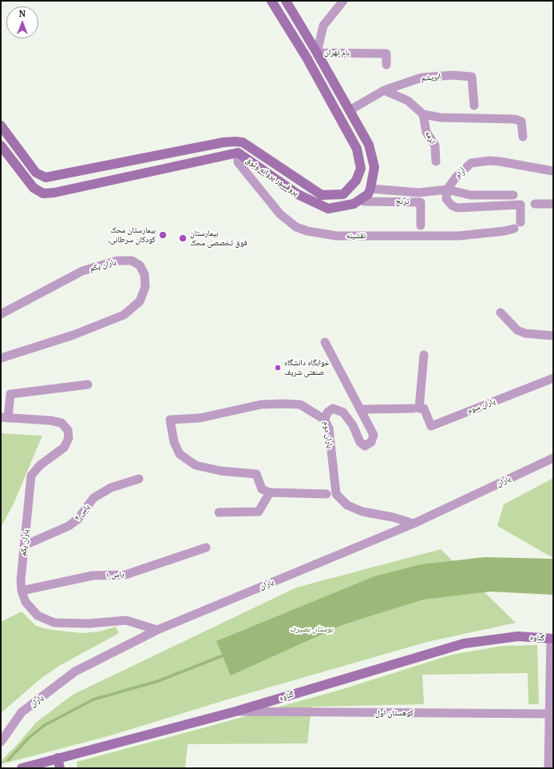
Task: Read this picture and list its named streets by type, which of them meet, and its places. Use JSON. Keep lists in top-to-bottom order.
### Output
{
  "streets": {
    "main road": ["پروفسور پروانه وثوق", "گناوه"],
    "street": [
      "بام تهران",
      "ابریشم",
      "ترمه",
      "آرام",
      "ترنج",
      "نقشینه",
      "یاران یکم",
      "یاران سوم",
      "یاران دوم",
      "یاران",
      "یاس ۲",
      "یاس ۱",
      "کوهستان اول"
    ]
  },
  "crossings": [
    ["بام تهران", "پروفسور پروانه وثوق"],
    ["ابریشم", "پروفسور پروانه وثوق"],
    ["آرام", "نقشینه"],
    ["پروفسور پروانه وثوق", "ترنج"],
    ["پروفسور پروانه وثوق", "نقشینه"],
    ["یاران یکم", "یاران"],
    ["یاران یکم", "یاس ۲"],
    ["یاران یکم", "یاس ۱"],
    ["یاران دوم", "یاران"],
    ["گناوه", "کوهستان اول"]
  ],
  "parks": ["بوستان بصیرت"],
  "places": ["بیمارستان محک ،کودکان سرطانی", "بیمارستان فوق تخصصی محک", "خوابگاه دانشگاه صنعتی شریف"],
  "north": "top"
}
